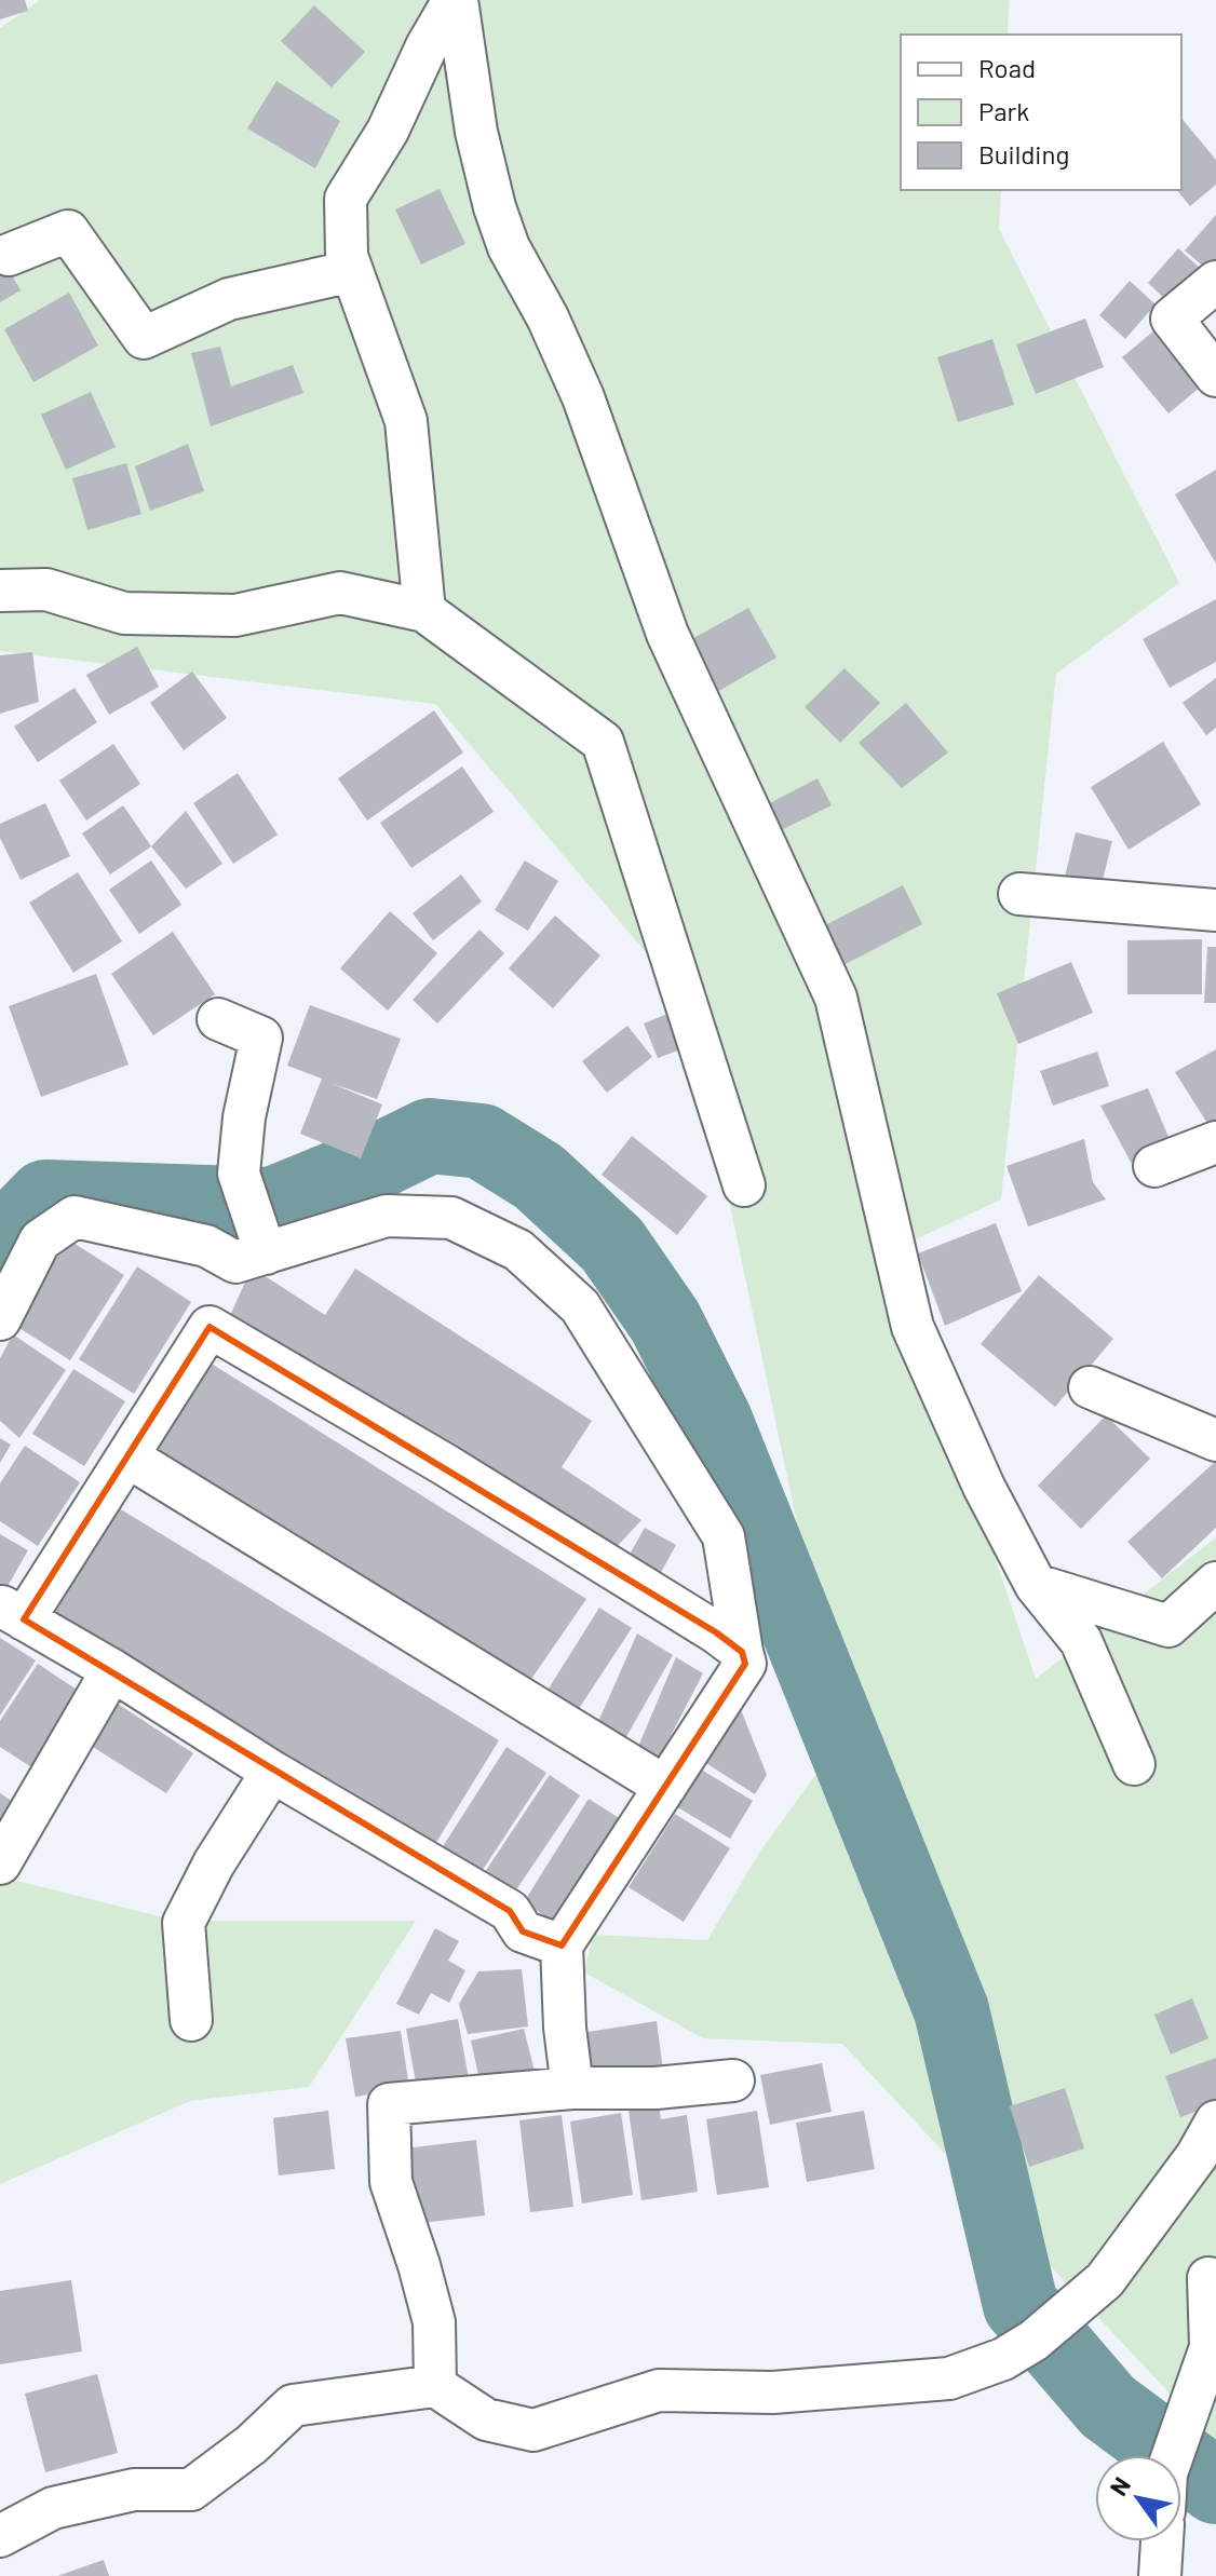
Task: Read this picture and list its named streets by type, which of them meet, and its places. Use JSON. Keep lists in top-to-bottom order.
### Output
{
  "legend": ["Road", "Park", "Building"],
  "north": "top left"
}
